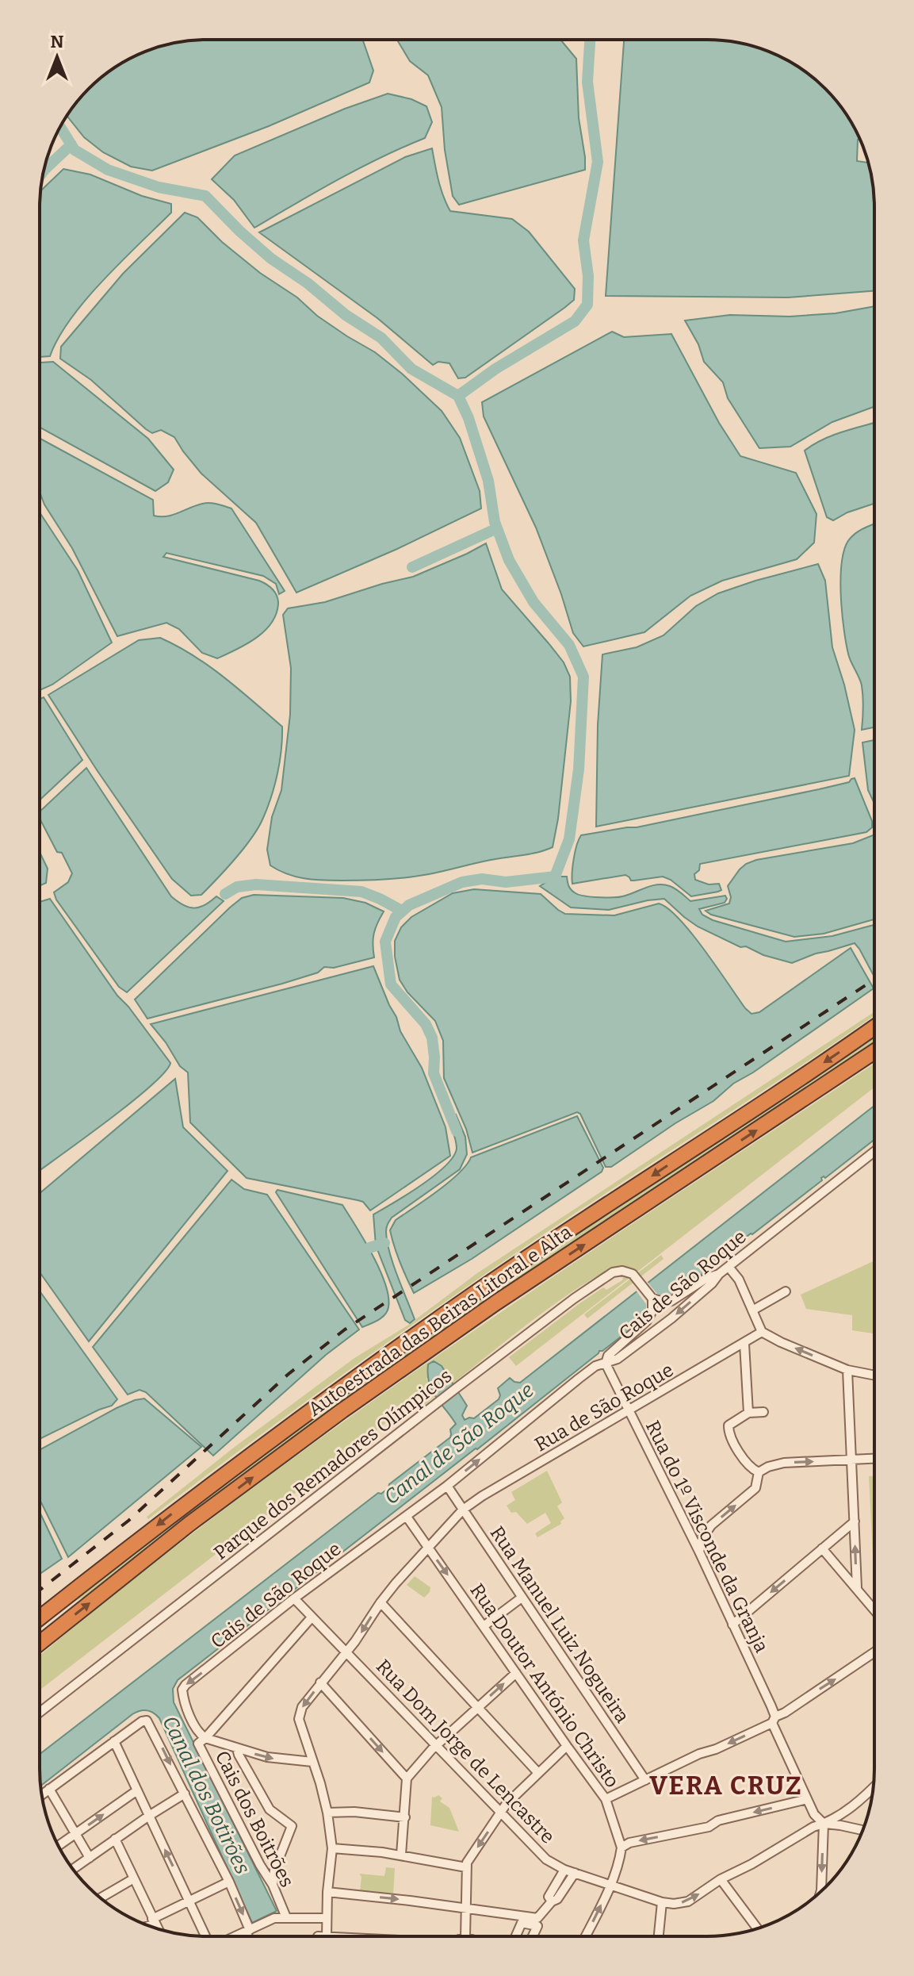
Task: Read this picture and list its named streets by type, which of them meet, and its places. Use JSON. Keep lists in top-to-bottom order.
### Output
{
  "streets": {
    "highway": ["Autoestrada das Beiras Litoral e Alta"],
    "street": [
      "Cais de São Roque",
      "Rua de São Roque",
      "Parque dos Remadores Olímpicos",
      "Rua do 1º Visconde da Granja",
      "Rua Manuel Luiz Nogueira",
      "Rua Doutor António Christo",
      "Rua Dom Jorge de Lencastre",
      "Cais dos Boitrões"
    ]
  },
  "crossings": [
    ["Cais de São Roque", "Rua do 1º Visconde da Granja"],
    ["Cais de São Roque", "Rua Manuel Luiz Nogueira"],
    ["Cais de São Roque", "Rua Doutor António Christo"],
    ["Cais de São Roque", "Rua Dom Jorge de Lencastre"],
    ["Cais de São Roque", "Cais dos Boitrões"],
    ["Rua de São Roque", "Rua do 1º Visconde da Granja"],
    ["Rua de São Roque", "Rua Manuel Luiz Nogueira"],
    ["Rua de São Roque", "Rua Doutor António Christo"],
    ["Rua de São Roque", "Rua Dom Jorge de Lencastre"]
  ],
  "districts": ["VERA CRUZ"],
  "water": ["Canal de São Roque", "Canal dos Botirões"],
  "north": "top"
}
